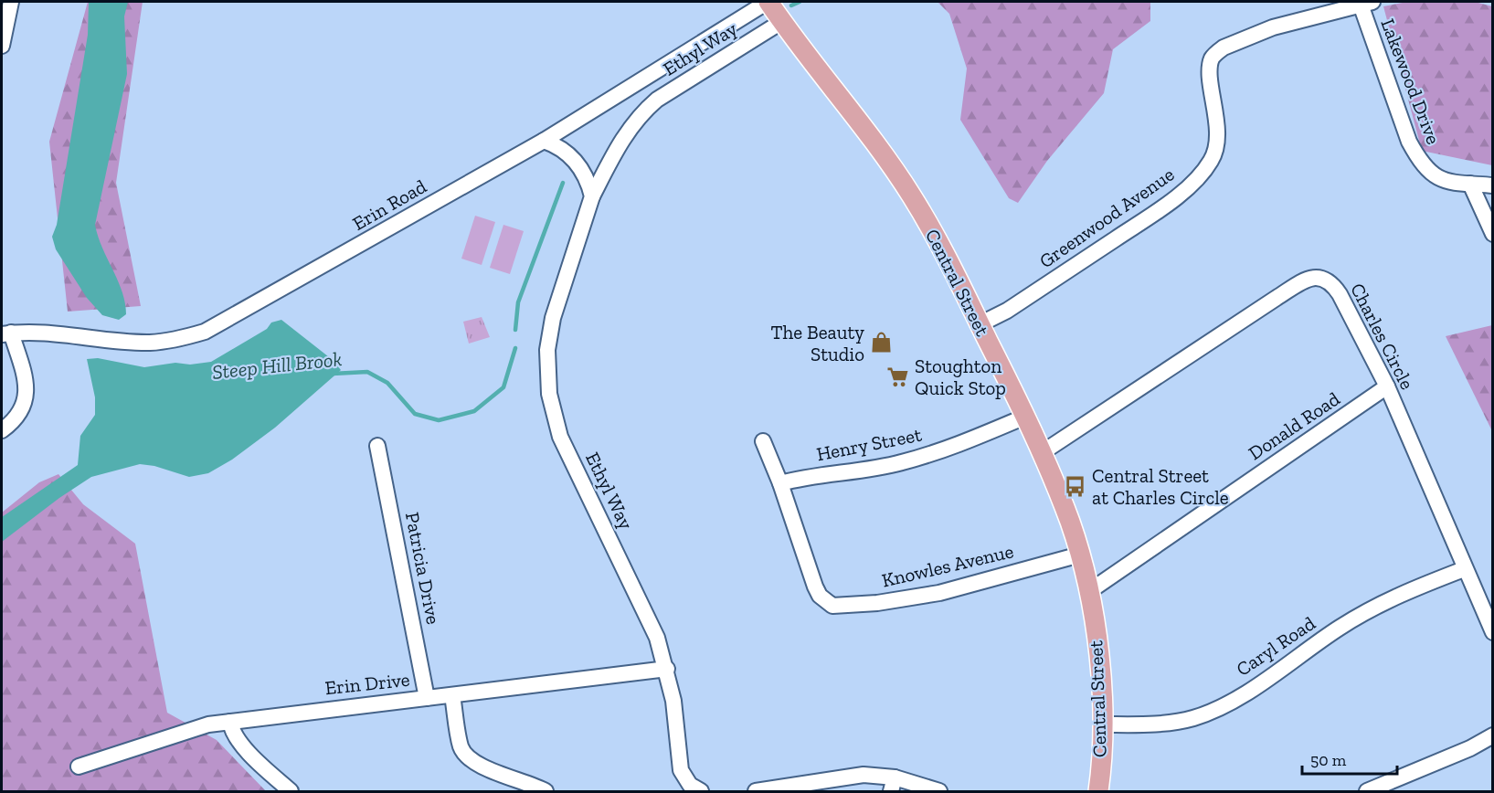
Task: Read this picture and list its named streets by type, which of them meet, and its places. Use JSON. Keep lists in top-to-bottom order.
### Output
{
  "streets": {
    "main road": ["Central Street"],
    "street": [
      "Ethyl Way",
      "Lakewood Drive",
      "Erin Road",
      "Greenwood Avenue",
      "Charles Circle",
      "Donald Road",
      "Henry Street",
      "Knowles Avenue",
      "Patricia Drive",
      "Caryl Road",
      "Erin Drive"
    ]
  },
  "crossings": [
    ["Ethyl Way", "Central Street"],
    ["Ethyl Way", "Erin Drive"],
    ["Lakewood Drive", "Greenwood Avenue"],
    ["Erin Road", "Central Street"],
    ["Greenwood Avenue", "Central Street"],
    ["Central Street", "Charles Circle"],
    ["Central Street", "Donald Road"],
    ["Central Street", "Henry Street"],
    ["Central Street", "Knowles Avenue"],
    ["Central Street", "Caryl Road"],
    ["Charles Circle", "Donald Road"],
    ["Charles Circle", "Caryl Road"],
    ["Henry Street", "Knowles Avenue"],
    ["Patricia Drive", "Erin Drive"]
  ],
  "water": ["Steep Hill Brook"],
  "places": {
    "shop": ["The Beauty Studio"],
    "supermarket": ["Stoughton Quick Stop"],
    "bus stop": ["Central Street at Charles Circle"]
  },
  "scale_bar": "50 m"
}
